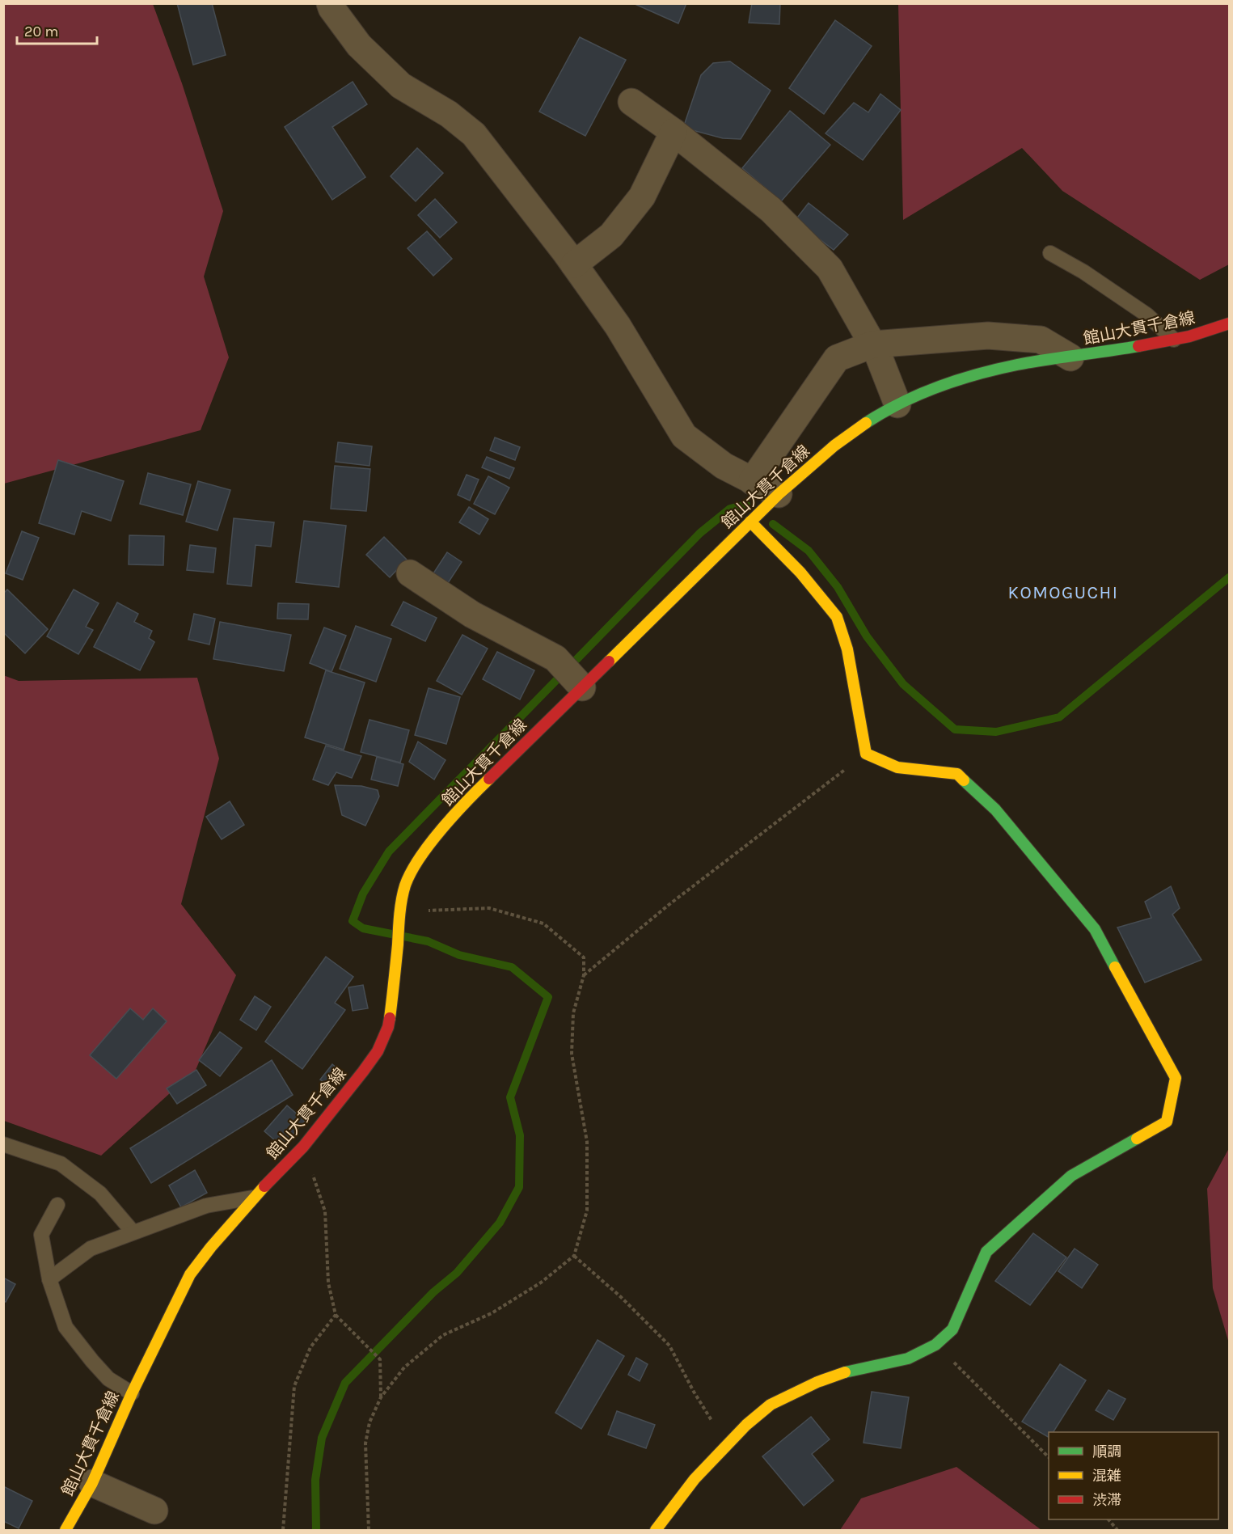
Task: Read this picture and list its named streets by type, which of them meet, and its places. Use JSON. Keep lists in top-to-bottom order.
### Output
{
  "streets": {
    "main road": ["館山大貫千倉線"]
  },
  "districts": ["KOMOGUCHI"],
  "legend": ["順調", "混雑", "渋滞"],
  "scale_bar": "20 m"
}
